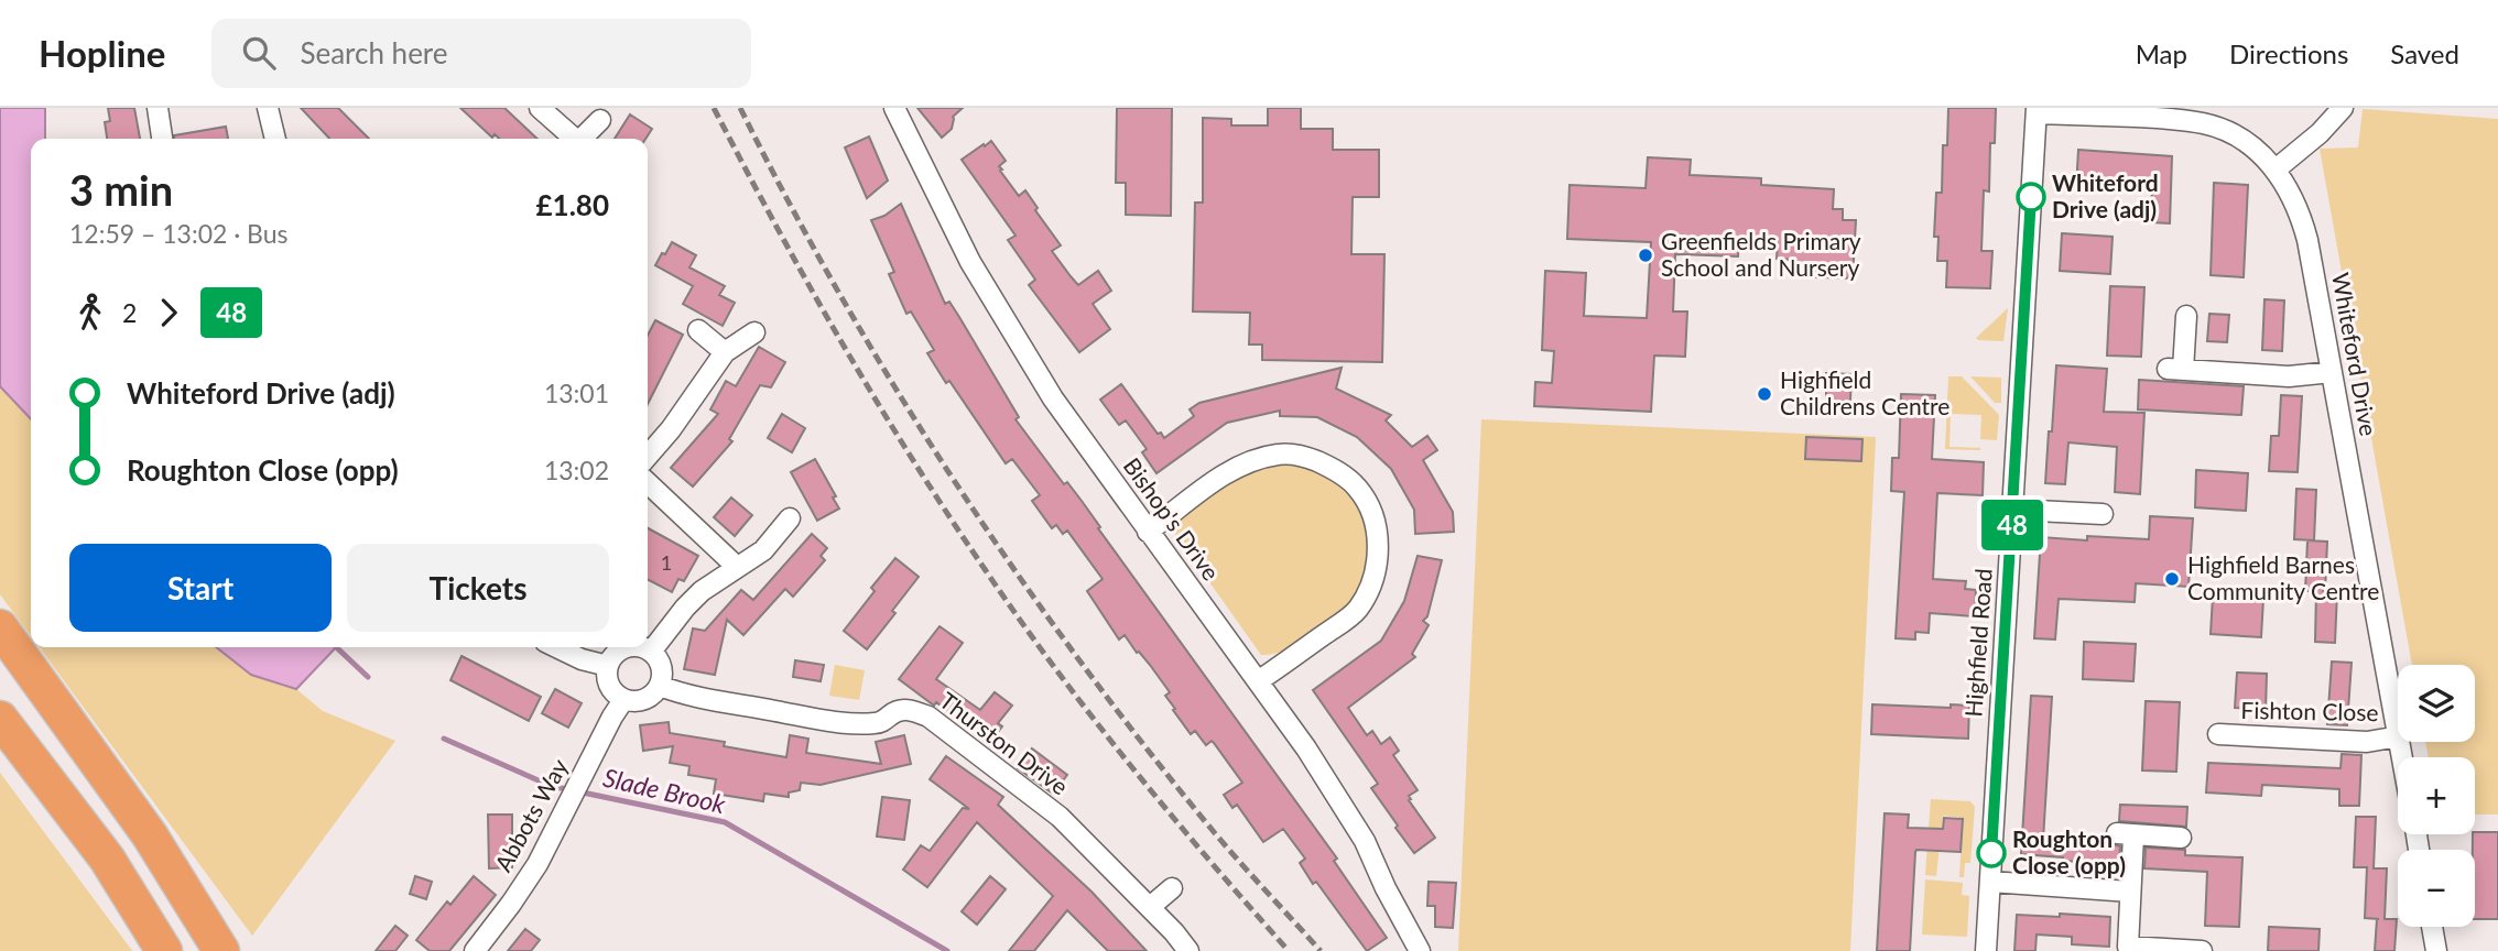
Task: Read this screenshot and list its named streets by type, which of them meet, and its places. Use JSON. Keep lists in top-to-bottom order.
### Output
{
  "streets": {
    "street": [
      "Whiteford Drive",
      "Bishop's Drive",
      "Highfield Road",
      "Fishton Close",
      "Thurston Drive",
      "Abbots Way"
    ]
  },
  "crossings": [
    ["Whiteford Drive", "Highfield Road"],
    ["Thurston Drive", "Abbots Way"]
  ],
  "water": ["Slade Brook"],
  "places": [
    "Whiteford Drive (adj)",
    "Greenfields Primary School and Nursery",
    "Highfield Childrens Centre",
    "Highfield Barnes Community Centre",
    "Roughton Close (opp)"
  ],
  "lines": ["bus line 48"],
  "house_numbers": ["1"],
  "page": {
    "header": "Hopline",
    "search": "Search here",
    "nav": ["Map", "Directions", "Saved"],
    "on_map": "48",
    "heading": ["3 min", "12:59 – 13:02 · Bus", "£1.80"],
    "legs": ["2", "48"],
    "list": [
      {
        "name": "Whiteford Drive (adj)",
        "value": "13:01"
      },
      {
        "name": "Roughton Close (opp)",
        "value": "13:02"
      }
    ],
    "buttons": ["Start", "Tickets"],
    "map_buttons": ["+", "−"]
  }
}
